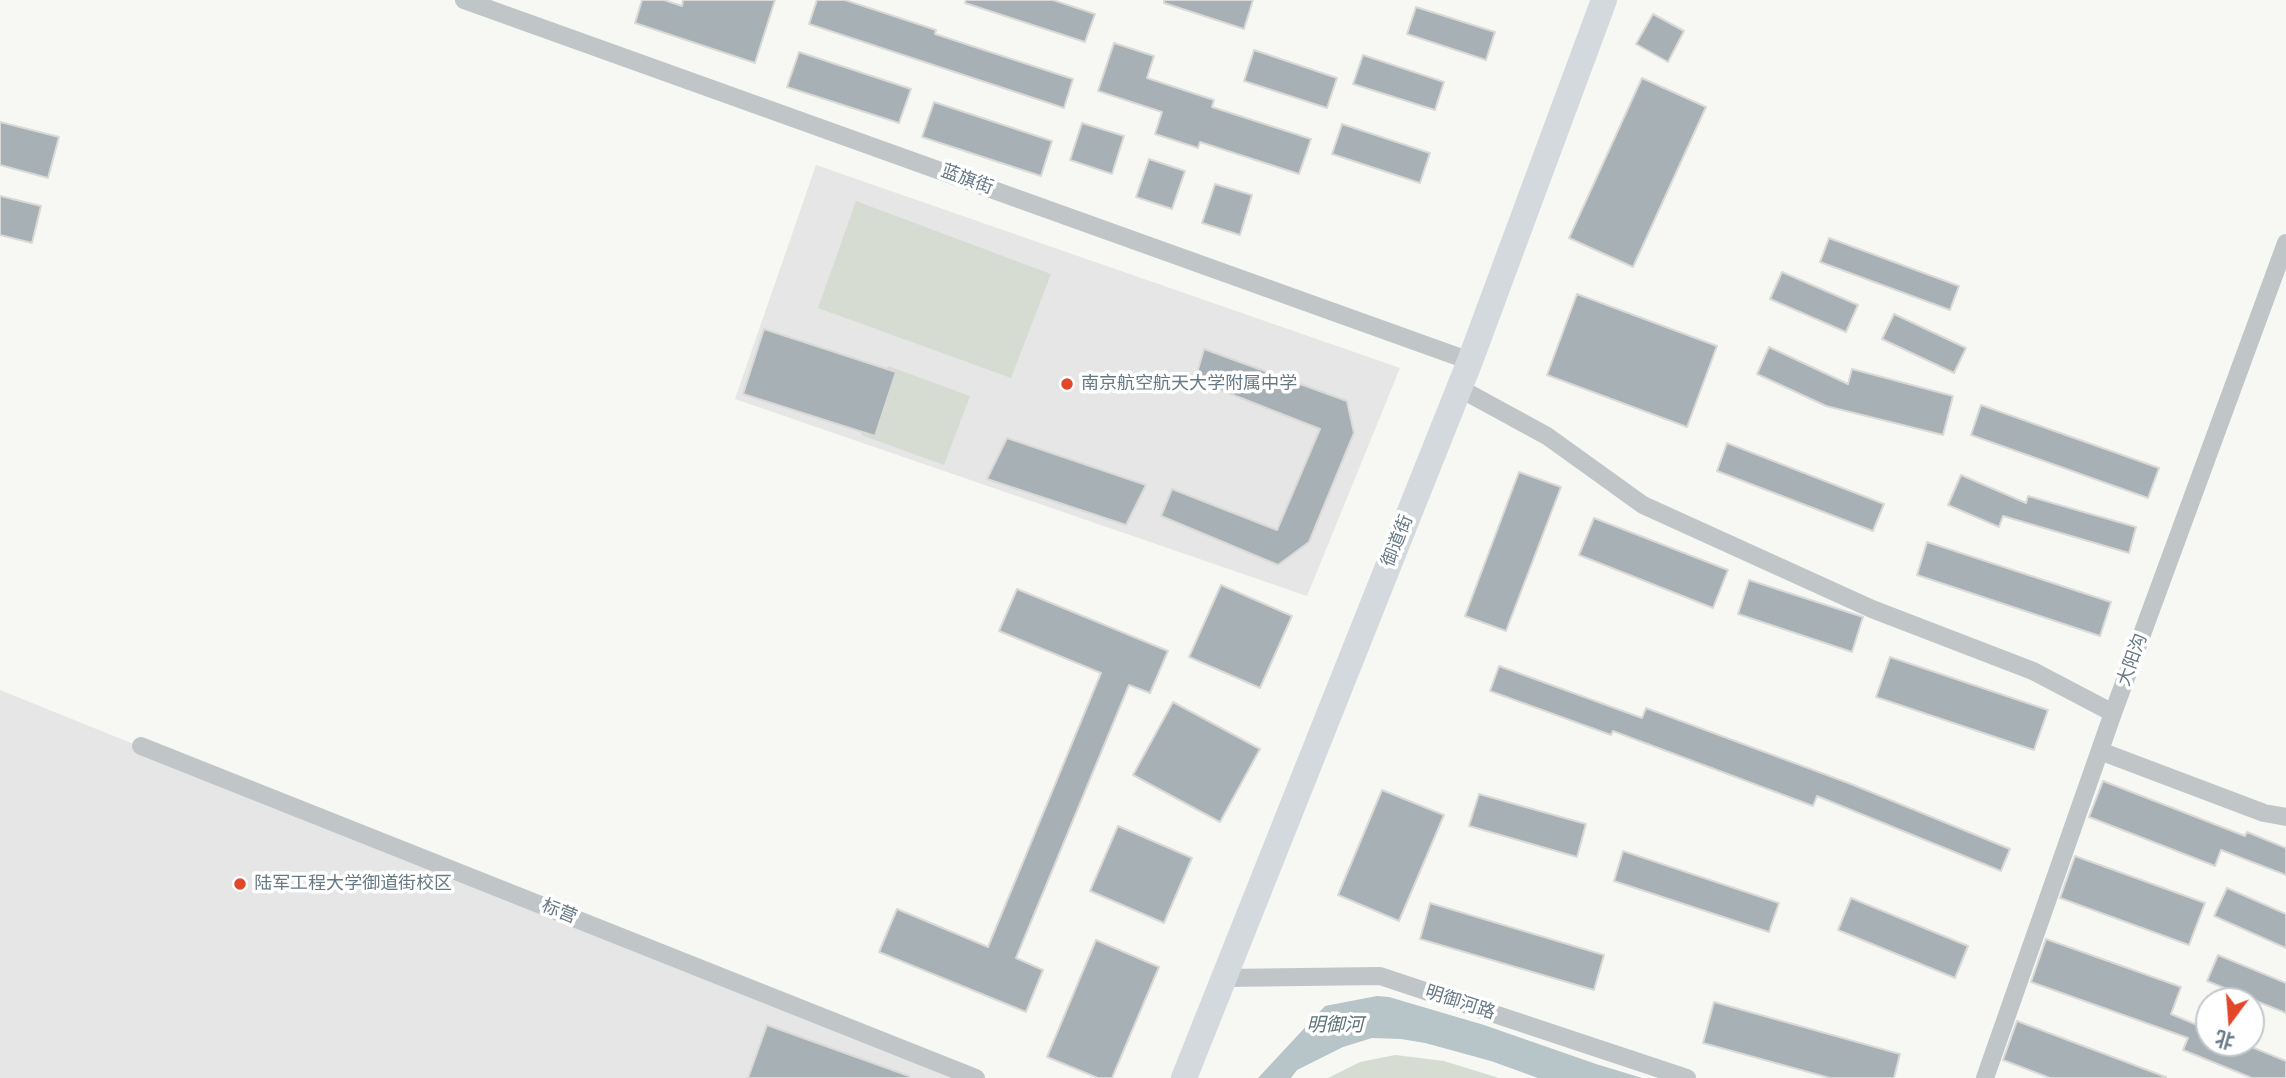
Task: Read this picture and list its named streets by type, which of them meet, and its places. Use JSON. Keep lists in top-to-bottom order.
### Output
{
  "streets": {
    "main road": ["御道街"],
    "street": [
      "蓝旗街",
      "大阳沟",
      "标营",
      "明御河路"
    ]
  },
  "crossings": [
    ["蓝旗街", "御道街"],
    ["御道街", "明御河路"]
  ],
  "water": ["明御河"],
  "places": ["南京航空航天大学附属中学", "陆军工程大学御道街校区"],
  "north": "bottom"
}
